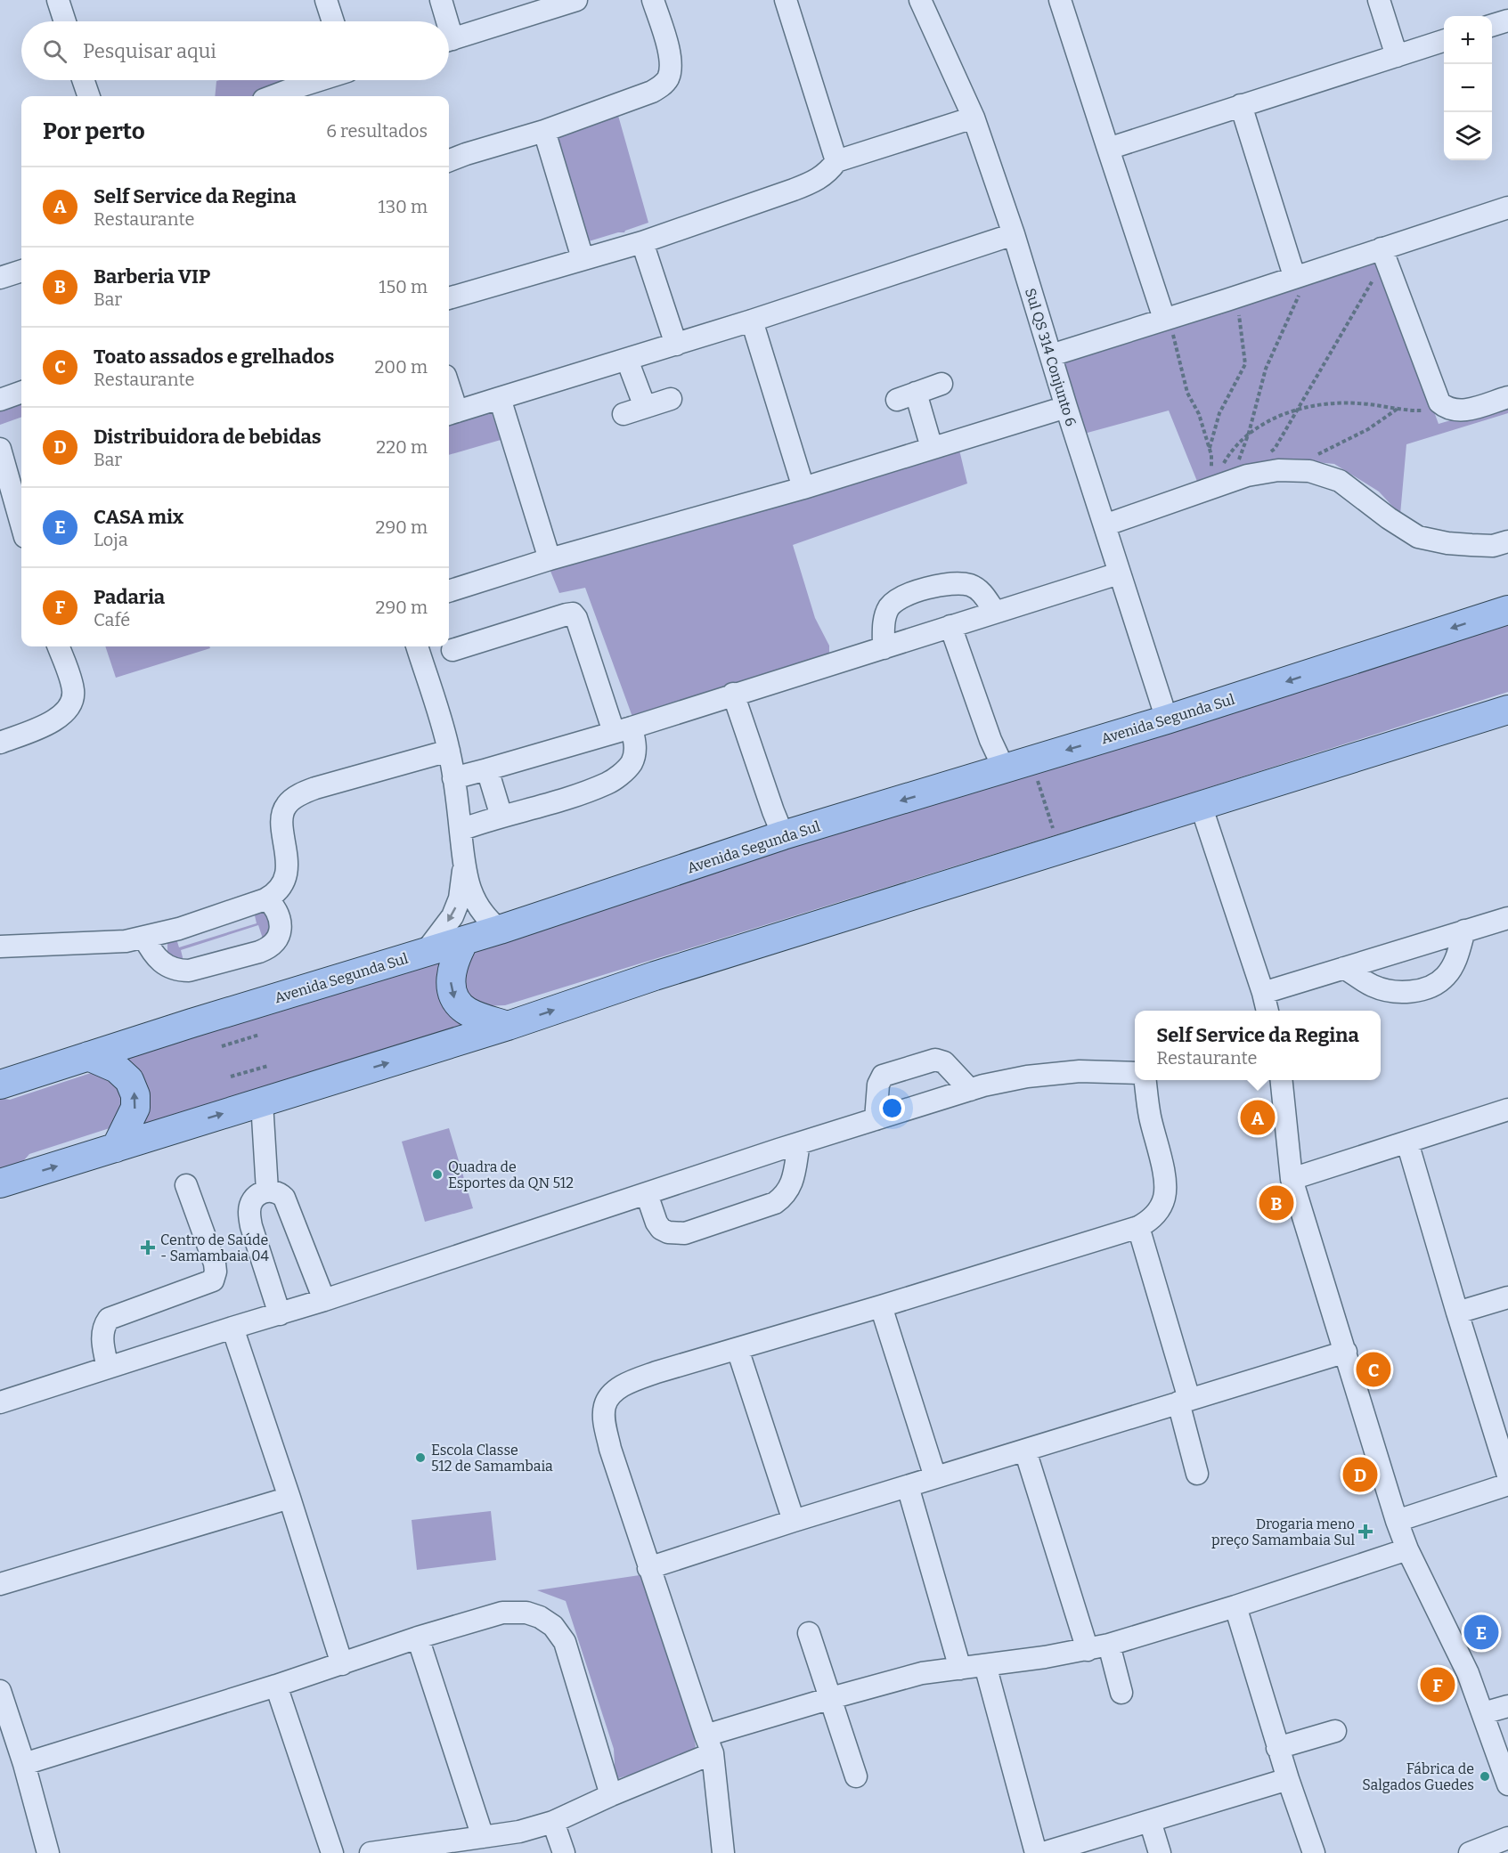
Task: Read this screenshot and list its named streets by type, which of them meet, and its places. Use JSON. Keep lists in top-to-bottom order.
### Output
{
  "streets": {
    "main road": ["Avenida Segunda Sul"],
    "street": ["Sul QS 314 Conjunto 6"]
  },
  "crossings": [
    ["Sul QS 314 Conjunto 6", "Avenida Segunda Sul"]
  ],
  "places": {
    "other": ["Quadra de Esportes da QN 512", "Escola Classe 512 de Samambaia", "Fábrica de Salgados Guedes"],
    "health": ["Centro de Saúde - Samambaia 04", "Drogaria meno preço Samambaia Sul"]
  },
  "page": {
    "map_buttons": ["+", "−"],
    "search": "Pesquisar aqui",
    "heading": ["Por perto", "6 resultados"],
    "list": [
      {
        "mark": "A",
        "name": "Self Service da Regina",
        "note": "Restaurante",
        "value": "130 m"
      },
      {
        "mark": "B",
        "name": "Barberia VIP",
        "note": "Bar",
        "value": "150 m"
      },
      {
        "mark": "C",
        "name": "Toato assados e grelhados",
        "note": "Restaurante",
        "value": "200 m"
      },
      {
        "mark": "D",
        "name": "Distribuidora de bebidas",
        "note": "Bar",
        "value": "220 m"
      },
      {
        "mark": "E",
        "name": "CASA mix",
        "note": "Loja",
        "value": "290 m"
      },
      {
        "mark": "F",
        "name": "Padaria",
        "note": "Café",
        "value": "290 m"
      }
    ],
    "popup": ["Self Service da Regina", "Restaurante"],
    "pins": [
      "A",
      "B",
      "C",
      "D",
      "E",
      "F"
    ]
  }
}
